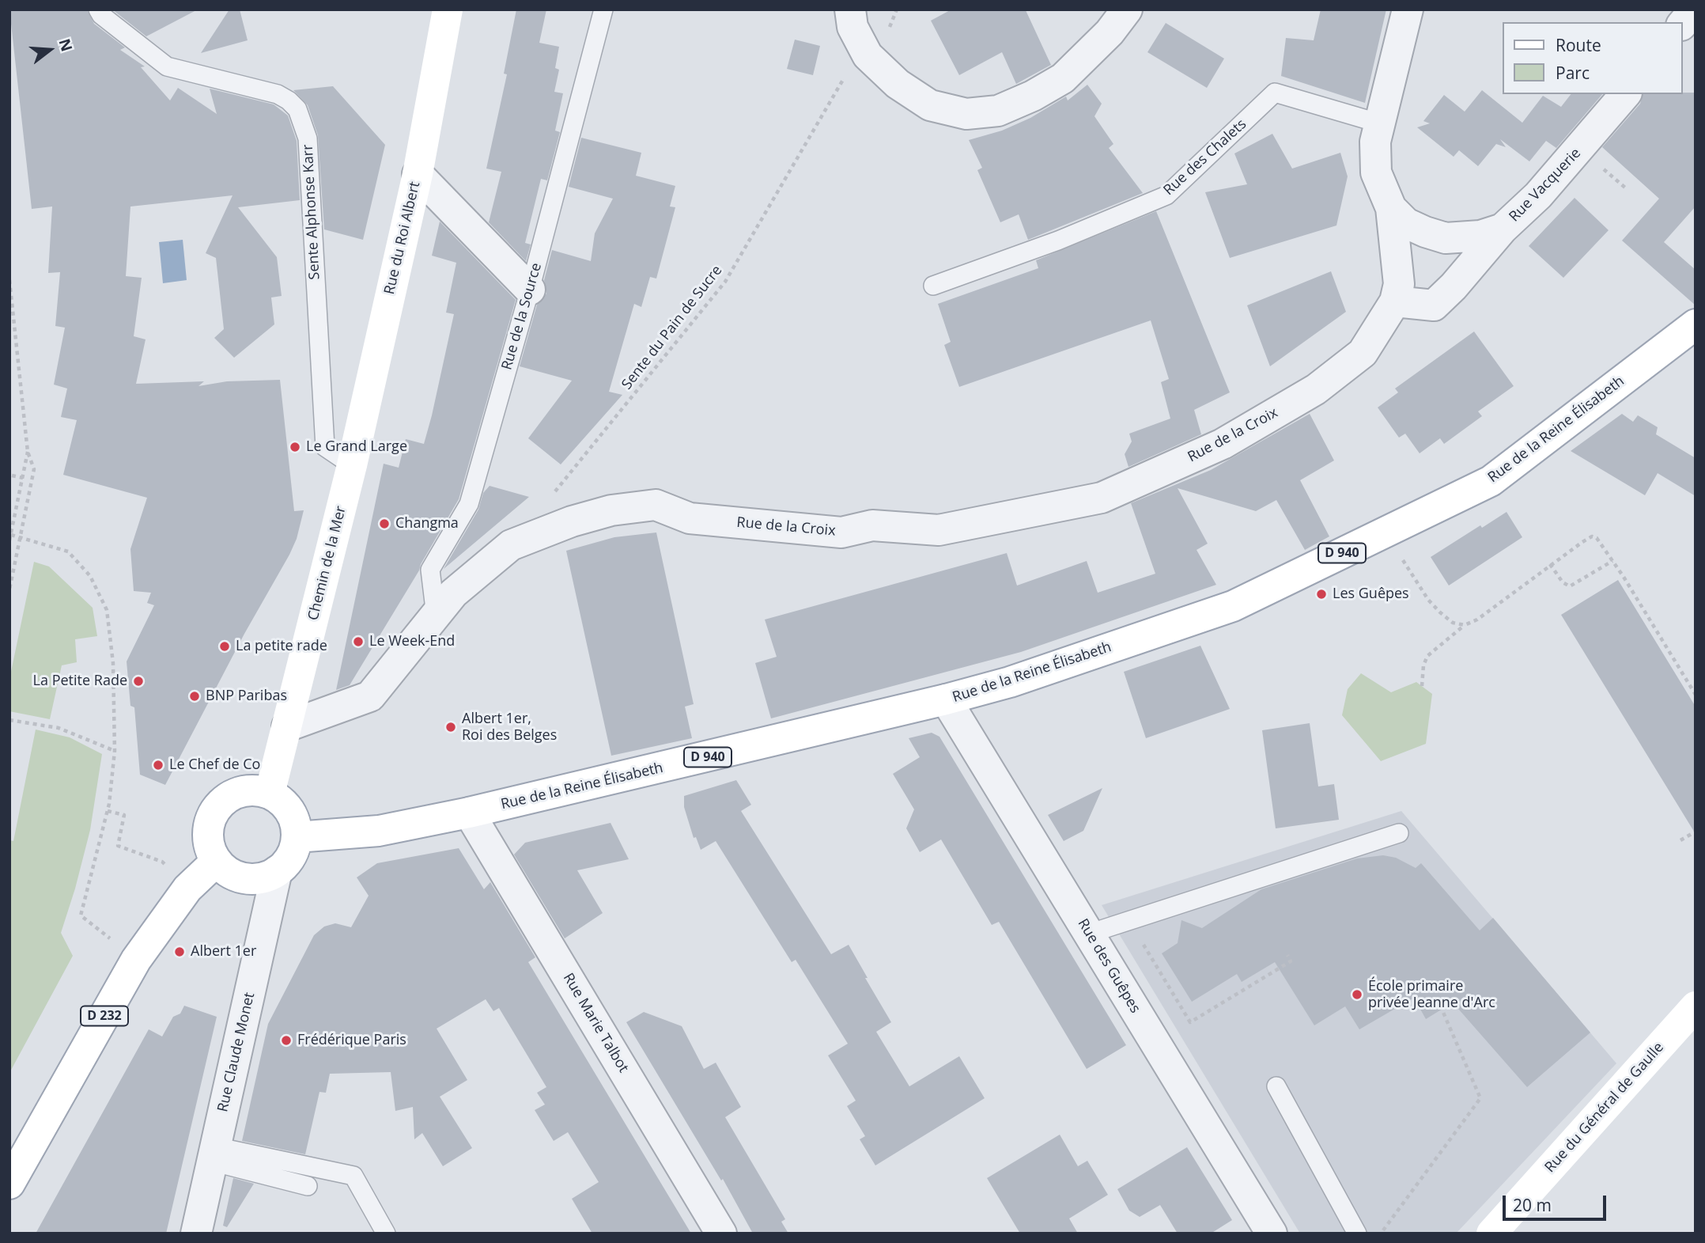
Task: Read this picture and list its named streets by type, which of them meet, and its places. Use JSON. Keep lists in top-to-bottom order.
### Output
{
  "streets": {
    "main road": [
      "Rue du Roi Albert",
      "Rue de la Reine Élisabeth",
      "D 940",
      "Chemin de la Mer",
      "D 232",
      "Rue du Général de Gaulle"
    ],
    "street": [
      "Rue Vacquerie",
      "Rue de la Croix",
      "Rue des Guêpes",
      "Rue Marie Talbot",
      "Rue Claude Monet"
    ],
    "lane": ["Rue des Chalets", "Sente Alphonse Karr", "Rue de la Source"],
    "path": ["Sente du Pain de Sucre"]
  },
  "crossings": [
    ["Rue des Chalets", "Rue Vacquerie"],
    ["Rue Vacquerie", "Rue de la Croix"],
    ["Sente Alphonse Karr", "Rue du Roi Albert"],
    ["Sente Alphonse Karr", "Chemin de la Mer"],
    ["Rue du Roi Albert", "Chemin de la Mer"],
    ["Rue de la Source", "Rue de la Croix"],
    ["Rue de la Reine Élisabeth", "Chemin de la Mer"],
    ["Rue de la Reine Élisabeth", "Rue des Guêpes"],
    ["Rue de la Reine Élisabeth", "D 232"],
    ["Rue de la Reine Élisabeth", "Rue Marie Talbot"],
    ["Rue de la Reine Élisabeth", "Rue Claude Monet"],
    ["Rue de la Croix", "Chemin de la Mer"],
    ["Chemin de la Mer", "D 232"],
    ["Chemin de la Mer", "Rue Claude Monet"],
    ["D 232", "Rue Claude Monet"]
  ],
  "places": [
    "Le Grand Large",
    "Changma",
    "Les Guêpes",
    "Le Week-End",
    "La petite rade",
    "La Petite Rade",
    "BNP Paribas",
    "Albert 1er, Roi des Belges",
    "Le Chef de Co",
    "Albert 1er",
    "École primaire privée Jeanne d'Arc",
    "Frédérique Paris"
  ],
  "legend": ["Route", "Parc"],
  "scale_bar": "20 m",
  "north": "right"
}
